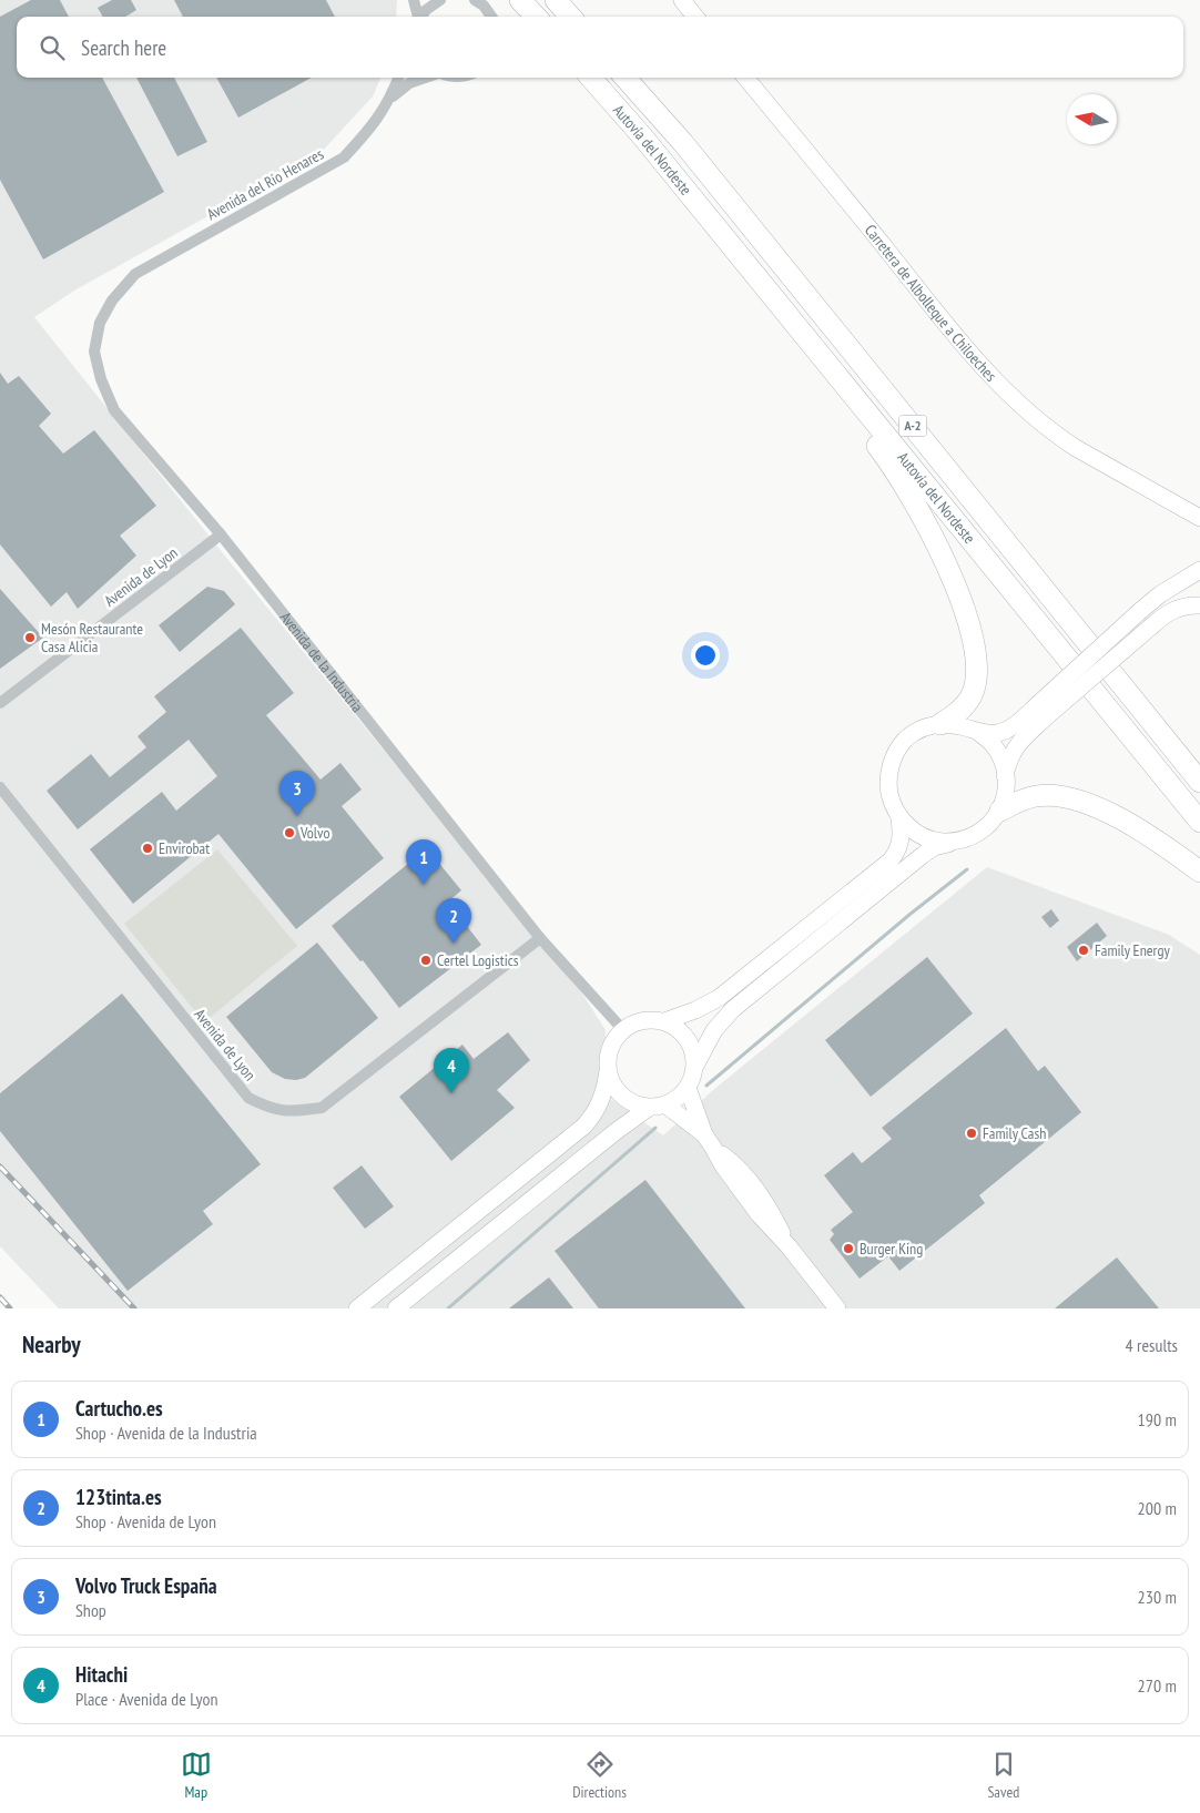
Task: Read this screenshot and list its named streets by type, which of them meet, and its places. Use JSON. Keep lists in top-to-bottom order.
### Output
{
  "streets": {
    "highway": ["Autovía del Nordeste", "A-2"],
    "main road": ["Carretera de Albolleque a Chiloeches"],
    "street": ["Avenida del Río Henares", "Avenida de Lyon", "Avenida de la Industria"]
  },
  "crossings": [
    ["Avenida del Río Henares", "Avenida de la Industria"],
    ["Avenida de Lyon", "Avenida de la Industria"]
  ],
  "places": [
    "Mesón Restaurante Casa Alicia",
    "Volvo",
    "Envirobat",
    "Family Energy",
    "Certel Logistics",
    "Family Cash",
    "Burger King"
  ],
  "north": "left",
  "page": {
    "search": "Search here",
    "pins": [
      "3",
      "1",
      "2",
      "4"
    ],
    "heading": ["Nearby", "4 results"],
    "list": [
      {
        "mark": "1",
        "name": "Cartucho.es",
        "note": "Shop · Avenida de la Industria",
        "value": "190 m"
      },
      {
        "mark": "2",
        "name": "123tinta.es",
        "note": "Shop · Avenida de Lyon",
        "value": "200 m"
      },
      {
        "mark": "3",
        "name": "Volvo Truck España",
        "note": "Shop",
        "value": "230 m"
      },
      {
        "mark": "4",
        "name": "Hitachi",
        "note": "Place · Avenida de Lyon",
        "value": "270 m"
      }
    ],
    "nav": ["Map", "Directions", "Saved"]
  }
}
